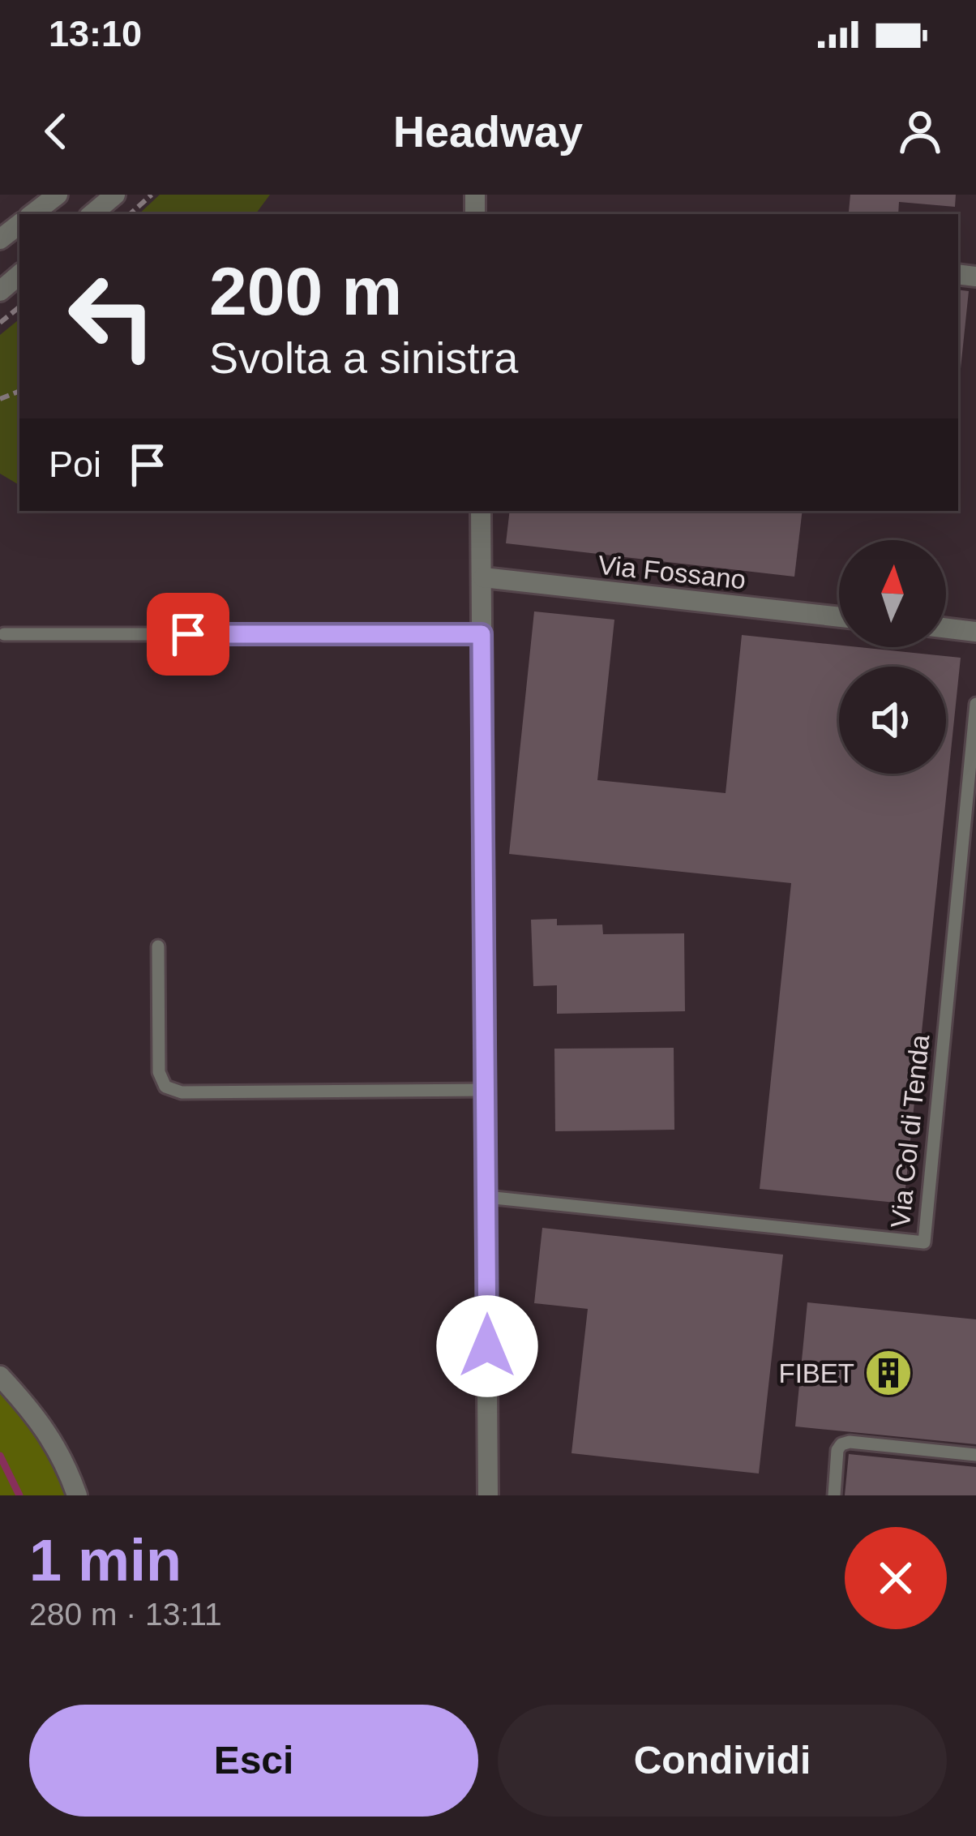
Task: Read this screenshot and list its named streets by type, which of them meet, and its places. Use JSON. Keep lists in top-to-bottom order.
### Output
{
  "streets": {
    "street": ["Via Fossano"],
    "lane": ["Via Col di Tenda"]
  },
  "places": {
    "building": ["FIBET"]
  },
  "north": "top",
  "page": {
    "status": "13:10",
    "header": "Headway",
    "turn": ["200 m", "Svolta a sinistra"],
    "then": "Poi",
    "heading": ["1 min", "280 m · 13:11"],
    "buttons": ["Esci", "Condividi"]
  }
}
